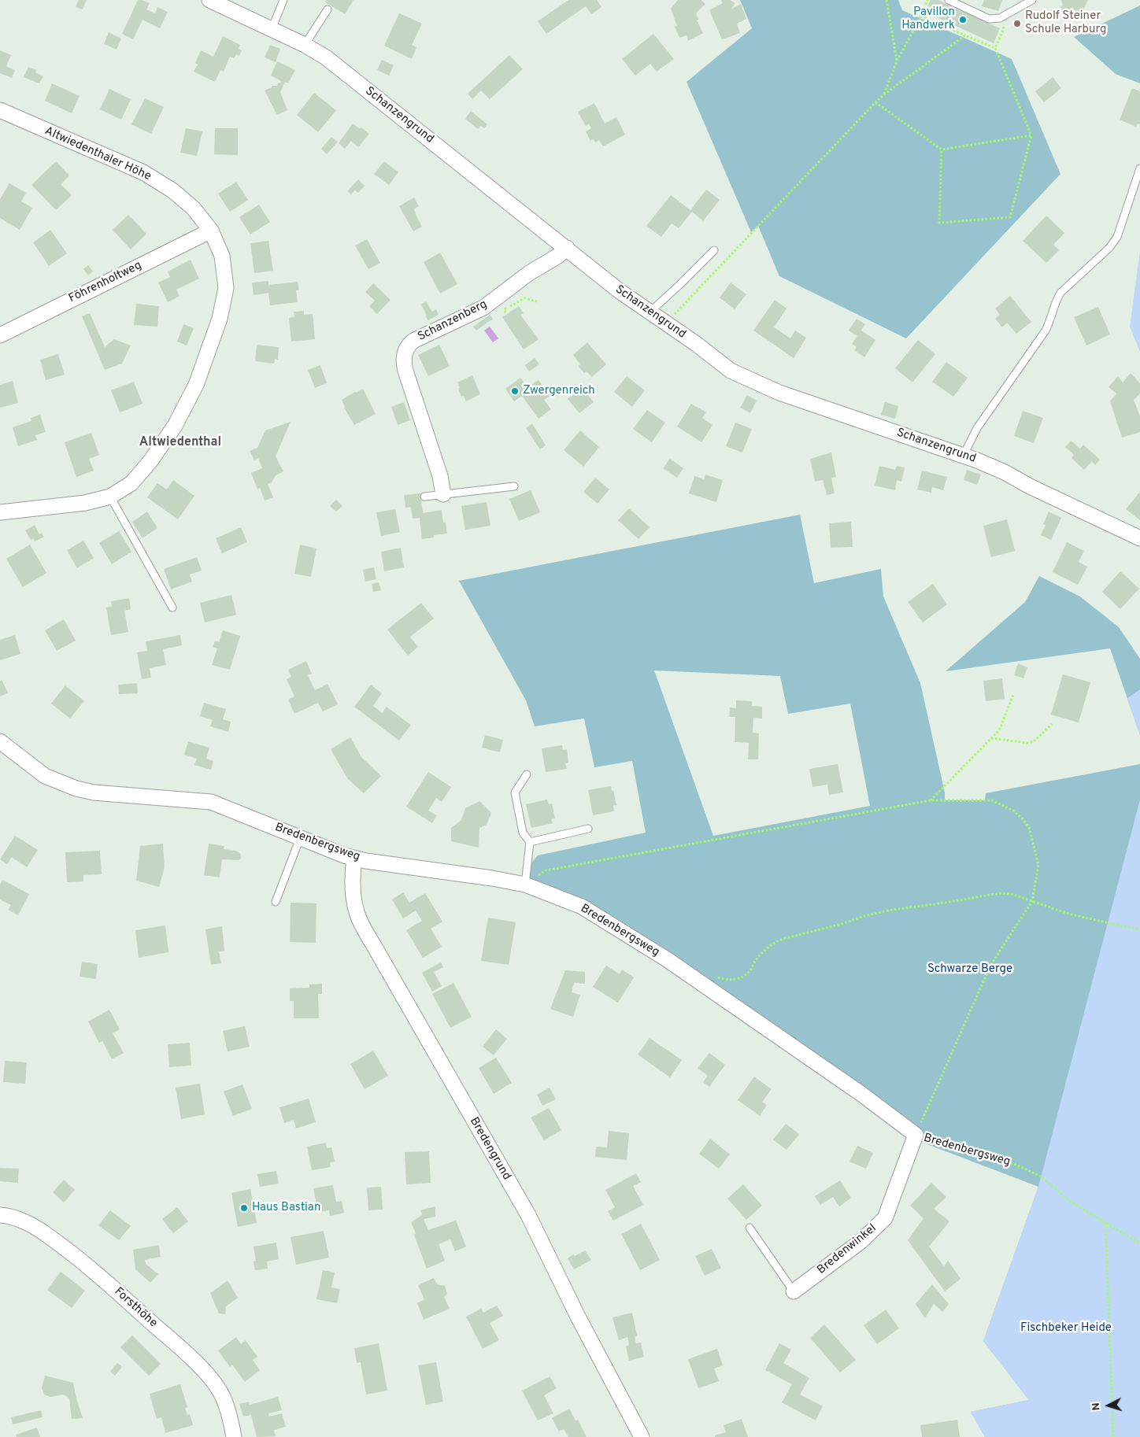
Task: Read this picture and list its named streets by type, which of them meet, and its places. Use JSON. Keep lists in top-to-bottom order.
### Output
{
  "streets": {
    "street": [
      "Schanzengrund",
      "Altwiedenthaler Höhe",
      "Föhrenholtweg",
      "Schanzenberg",
      "Bredenbergsweg",
      "Bredengrund",
      "Bredenwinkel",
      "Forsthöhe"
    ]
  },
  "crossings": [
    ["Schanzengrund", "Schanzenberg"],
    ["Altwiedenthaler Höhe", "Föhrenholtweg"],
    ["Bredenbergsweg", "Bredengrund"],
    ["Bredenbergsweg", "Bredenwinkel"]
  ],
  "districts": ["Altwiedenthal"],
  "parks": ["Schwarze Berge", "Fischbeker Heide"],
  "places": [
    "Pavillon Handwerk",
    "Rudolf Steiner Schule Harburg",
    "Zwergenreich",
    "Haus Bastian"
  ],
  "north": "left"
}
